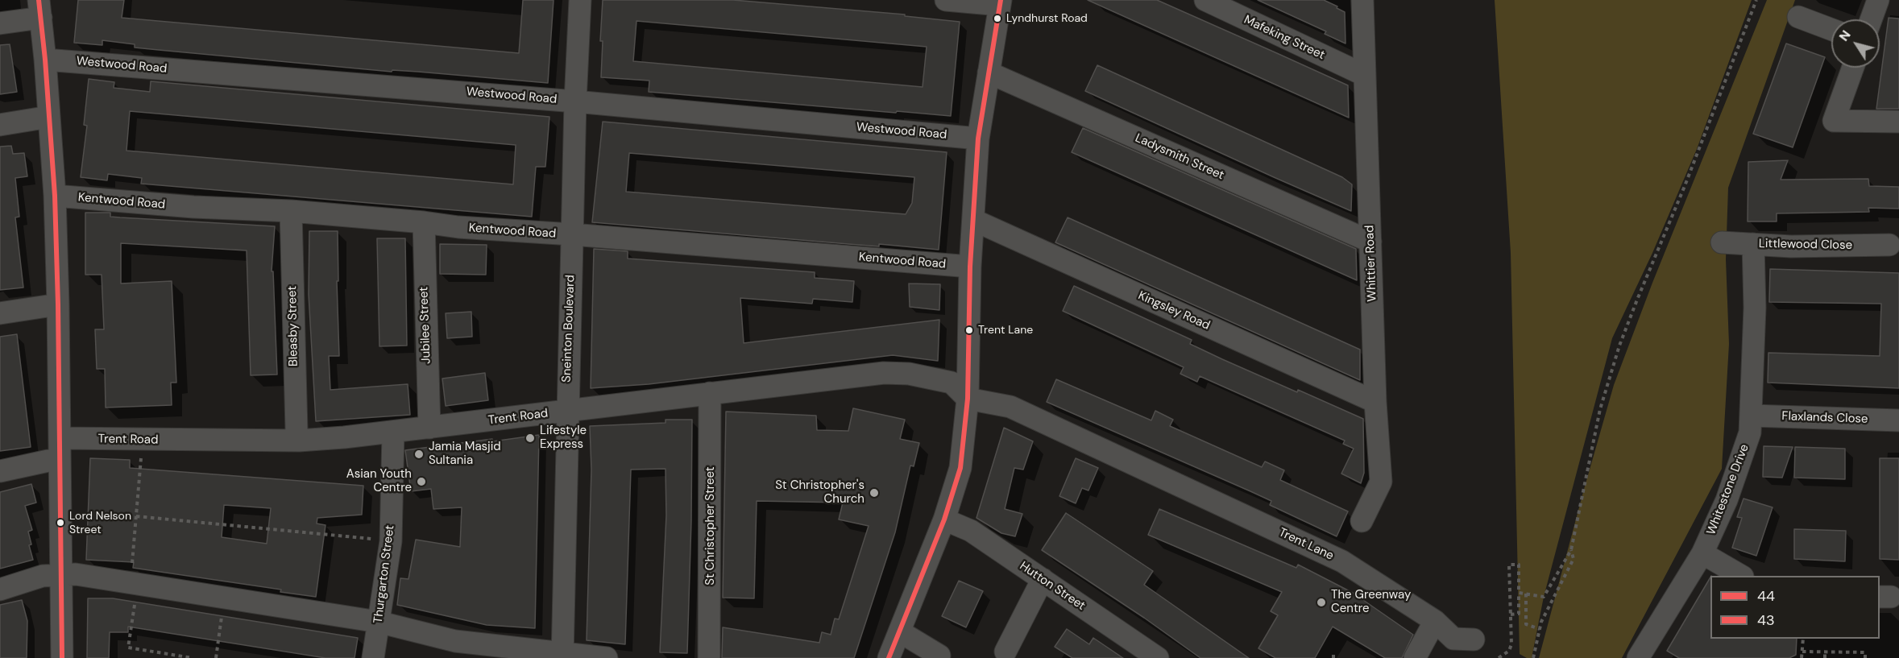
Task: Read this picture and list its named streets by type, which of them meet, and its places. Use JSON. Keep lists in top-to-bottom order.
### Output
{
  "streets": {
    "street": [
      "Mafeking Street",
      "Westwood Road",
      "Ladysmith Street",
      "Kentwood Road",
      "Littlewood Close",
      "Whittier Road",
      "Kingsley Road",
      "Jubilee Street",
      "Bleasby Street",
      "Sneinton Boulevard",
      "Trent Road",
      "Flaxlands Close",
      "Whitestone Drive",
      "St Christopher Street",
      "Trent Lane",
      "Thurgarton Street",
      "Hutton Street"
    ]
  },
  "crossings": [
    ["Mafeking Street", "Whittier Road"],
    ["Westwood Road", "Sneinton Boulevard"],
    ["Ladysmith Street", "Whittier Road"],
    ["Kentwood Road", "Jubilee Street"],
    ["Kentwood Road", "Bleasby Street"],
    ["Kentwood Road", "Sneinton Boulevard"],
    ["Littlewood Close", "Whitestone Drive"],
    ["Whittier Road", "Kingsley Road"],
    ["Jubilee Street", "Trent Road"],
    ["Bleasby Street", "Trent Road"],
    ["Sneinton Boulevard", "Trent Road"],
    ["Trent Road", "St Christopher Street"],
    ["Trent Road", "Trent Lane"],
    ["Trent Road", "Thurgarton Street"],
    ["Flaxlands Close", "Whitestone Drive"]
  ],
  "places": [
    "Lyndhurst Road",
    "Trent Lane",
    "Lifestyle Express",
    "Jamia Masjid Sultania",
    "Asian Youth Centre",
    "St Christopher's Church",
    "Lord Nelson Street",
    "The Greenway Centre"
  ],
  "lines": ["transit line 44", "transit line 43"],
  "legend": ["44", "43"],
  "north": "top left"
}
